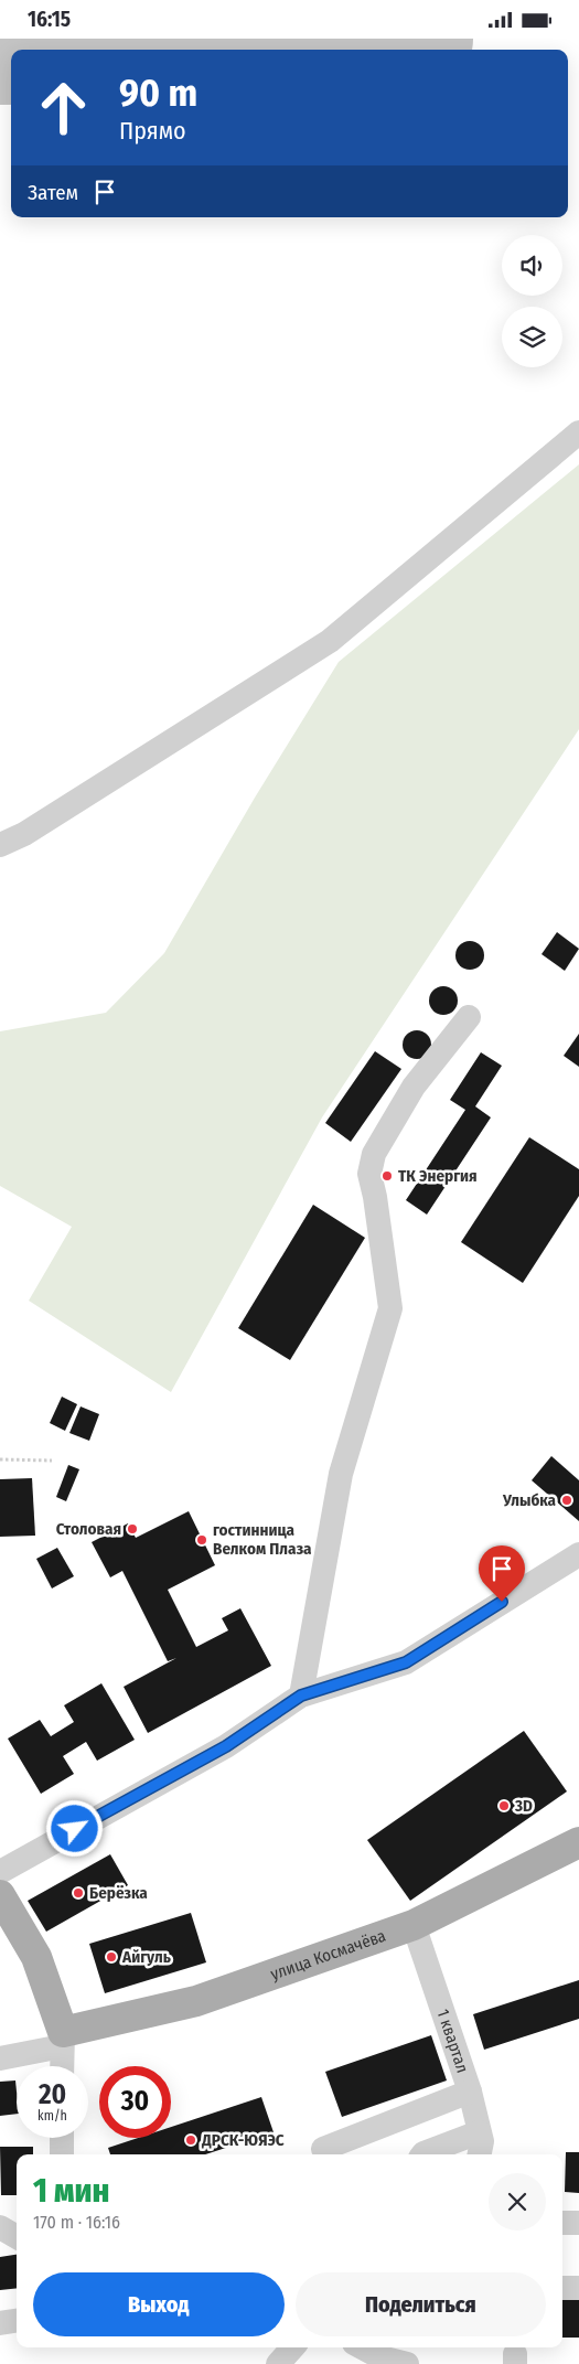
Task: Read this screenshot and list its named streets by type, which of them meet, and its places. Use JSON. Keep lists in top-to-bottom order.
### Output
{
  "streets": {
    "main road": ["улица Космачёва"],
    "street": ["1 квартал"]
  },
  "crossings": [
    ["улица Космачёва", "1 квартал"]
  ],
  "places": [
    "ТК Энергия",
    "Улыбка",
    "Столовая",
    "гостинница Велком Плаза",
    "3D",
    "Берёзка",
    "Айгуль",
    "ДРСК-ЮЯЭС"
  ],
  "page": {
    "status": "16:15",
    "turn": ["90 m", "Прямо"],
    "then": "Затем",
    "speed": "20 km/h",
    "limit": "30",
    "heading": ["1 мин", "170 m · 16:16"],
    "buttons": ["Выход", "Поделиться"]
  }
}
